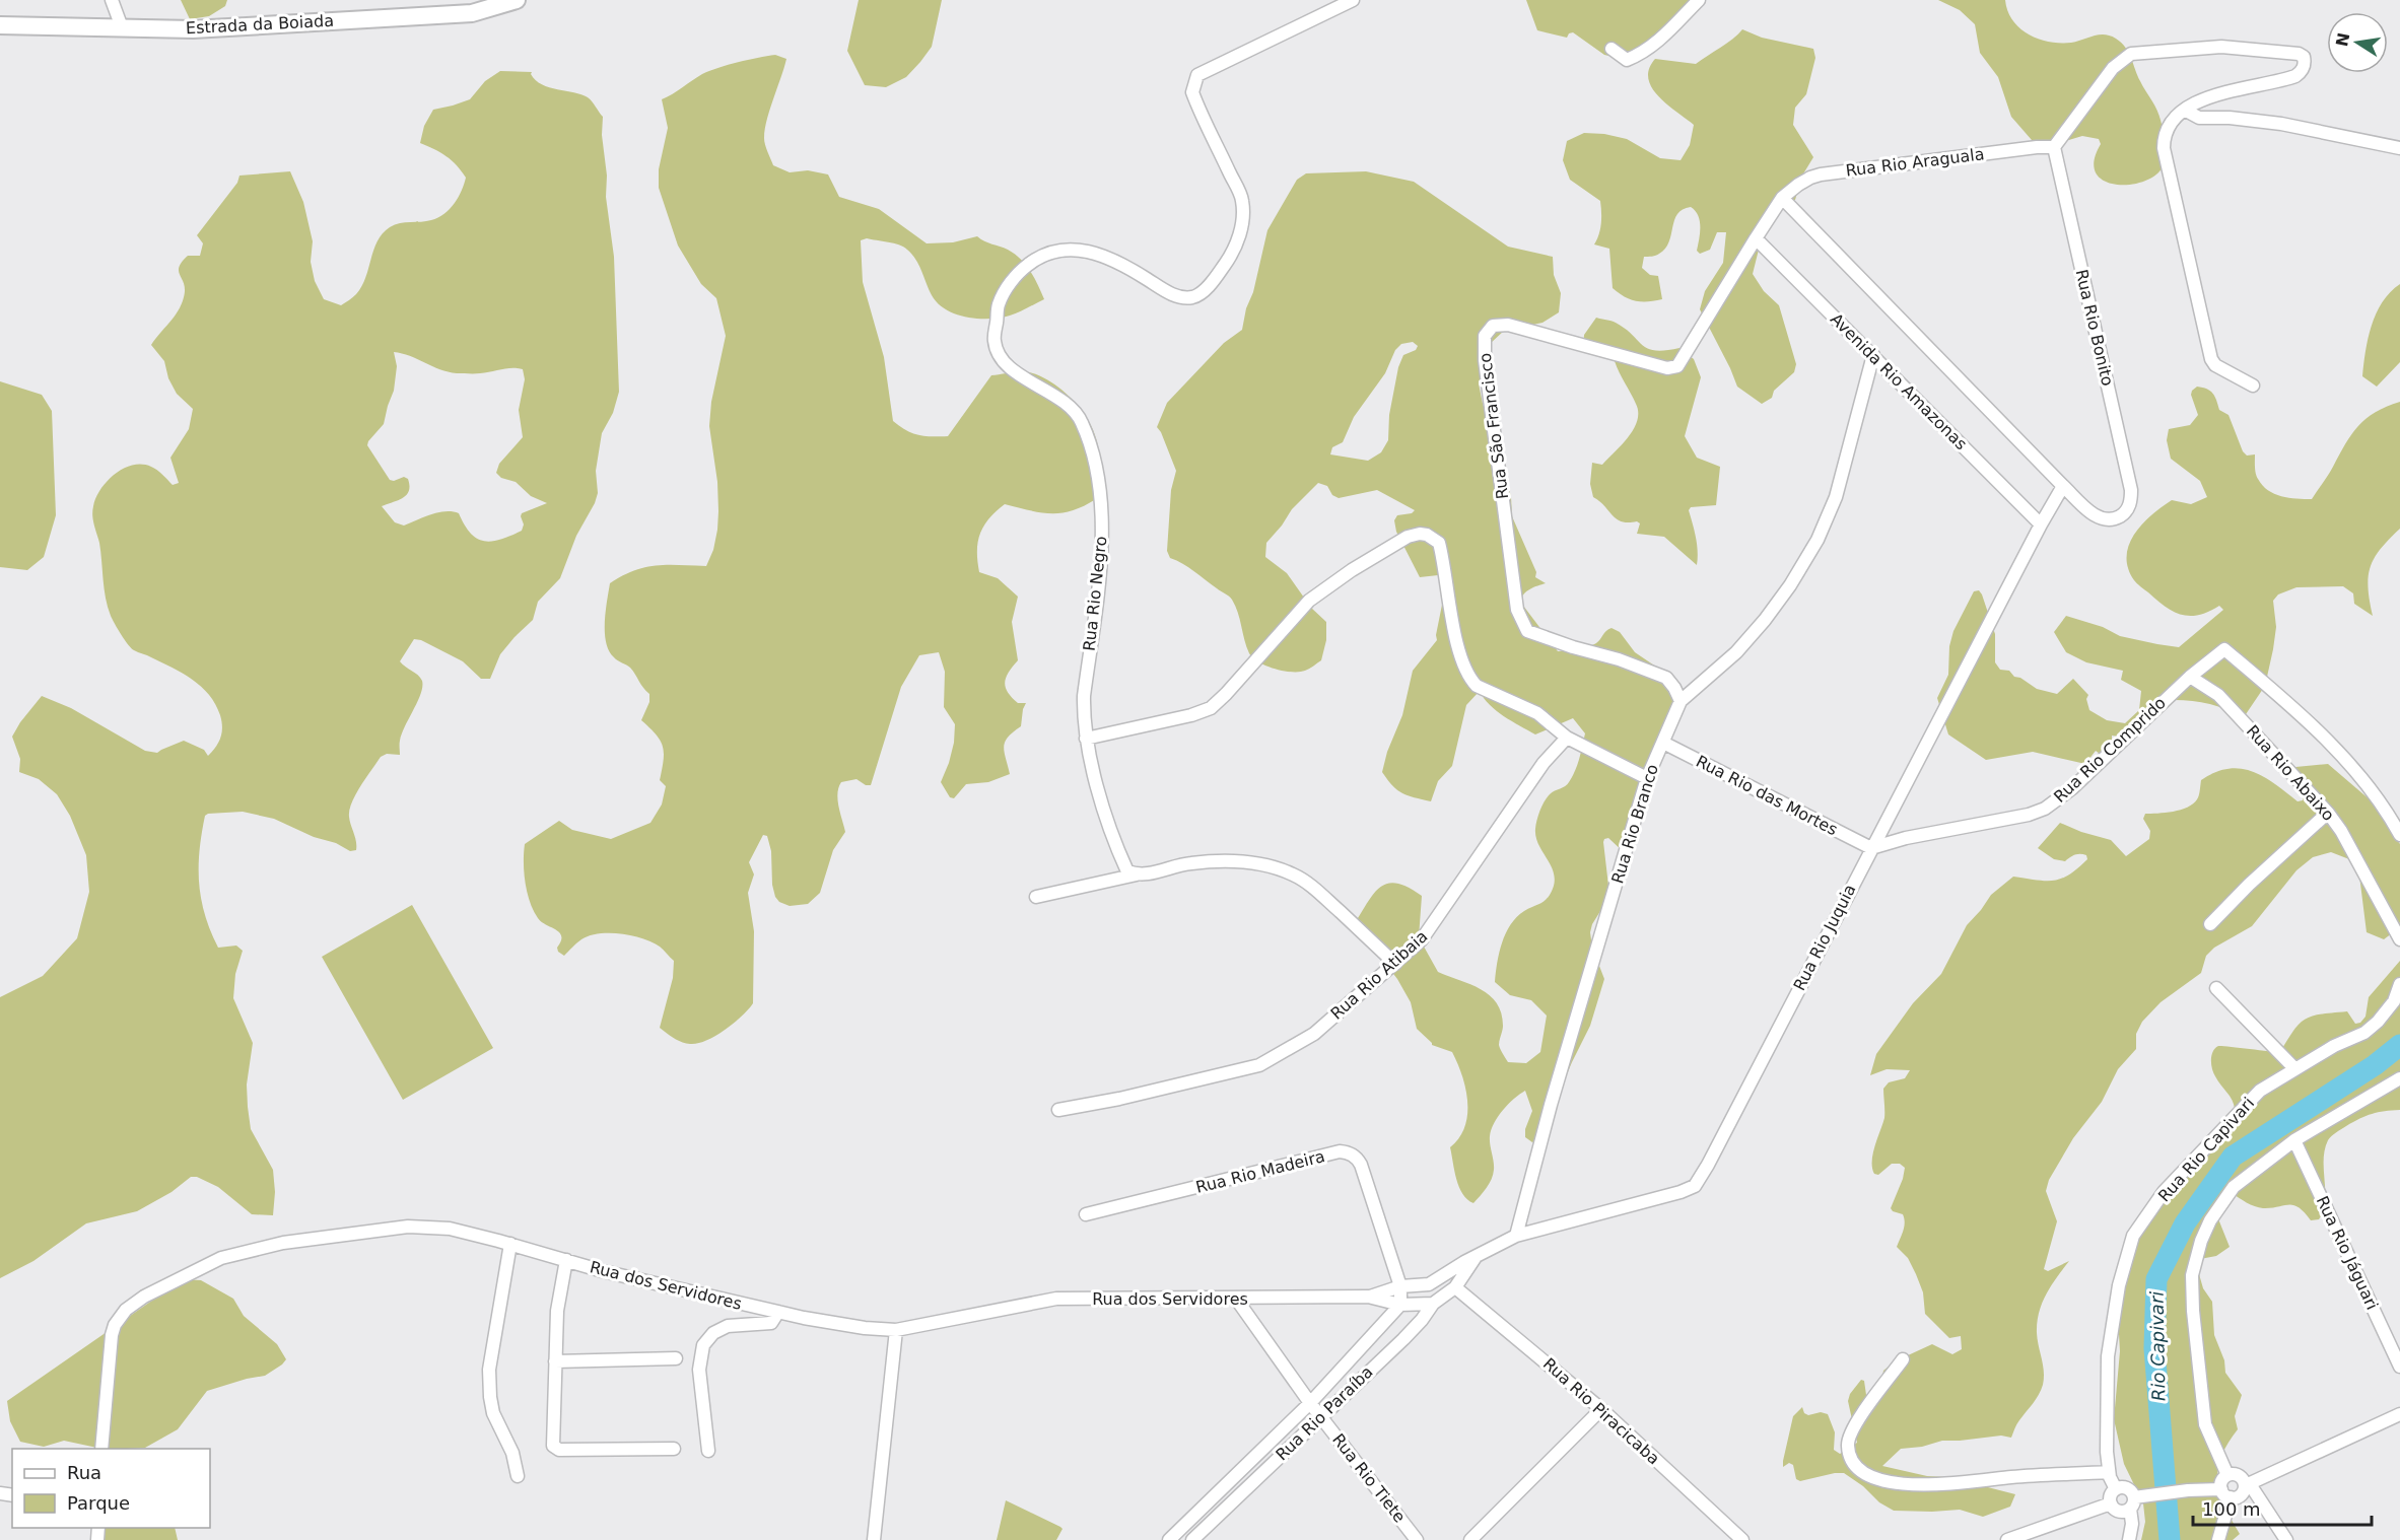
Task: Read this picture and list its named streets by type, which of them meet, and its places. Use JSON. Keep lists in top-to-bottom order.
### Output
{
  "streets": {
    "main road": ["Estrada da Boiada"],
    "street": [
      "Rua Rio Araguala",
      "Rua Rio Bonito",
      "Avenida Rio Amazonas",
      "Rua São Francisco",
      "Rua Rio Negro",
      "Rua Rio Comprido",
      "Rua Rio Abaixo",
      "Rua Rio das Mortes",
      "Rua Rio Branco",
      "Rua Rio Juquia",
      "Rua Rio Atibaia",
      "Rua Rio Capivari",
      "Rua Rio Madeira",
      "Rua Rio Jáguari",
      "Rua dos Servidores",
      "Rua Rio Piracicaba",
      "Rua Rio Paraíba",
      "Rua Rio Tiete"
    ]
  },
  "crossings": [
    ["Rua Rio Araguala", "Rua Rio Bonito"],
    ["Rua Rio Araguala", "Rua São Francisco"],
    ["Rua Rio Bonito", "Rua Rio Juquia"],
    ["Avenida Rio Amazonas", "Rua São Francisco"],
    ["Avenida Rio Amazonas", "Rua Rio Branco"],
    ["Avenida Rio Amazonas", "Rua Rio Juquia"],
    ["Rua São Francisco", "Rua Rio Branco"],
    ["Rua Rio Comprido", "Rua Rio Abaixo"],
    ["Rua Rio Comprido", "Rua Rio das Mortes"],
    ["Rua Rio Comprido", "Rua Rio Juquia"],
    ["Rua Rio das Mortes", "Rua Rio Branco"],
    ["Rua Rio das Mortes", "Rua Rio Juquia"],
    ["Rua Rio Branco", "Rua Rio Juquia"],
    ["Rua Rio Juquia", "Rua dos Servidores"],
    ["Rua Rio Juquia", "Rua Rio Piracicaba"],
    ["Rua Rio Juquia", "Rua Rio Paraíba"],
    ["Rua Rio Madeira", "Rua dos Servidores"],
    ["Rua Rio Madeira", "Rua Rio Paraíba"],
    ["Rua dos Servidores", "Rua Rio Paraíba"],
    ["Rua dos Servidores", "Rua Rio Tiete"],
    ["Rua Rio Piracicaba", "Rua Rio Paraíba"],
    ["Rua Rio Paraíba", "Rua Rio Tiete"]
  ],
  "water": ["Rio Capivari"],
  "legend": ["Rua", "Parque"],
  "scale_bar": "100 m",
  "north": "left"
}
